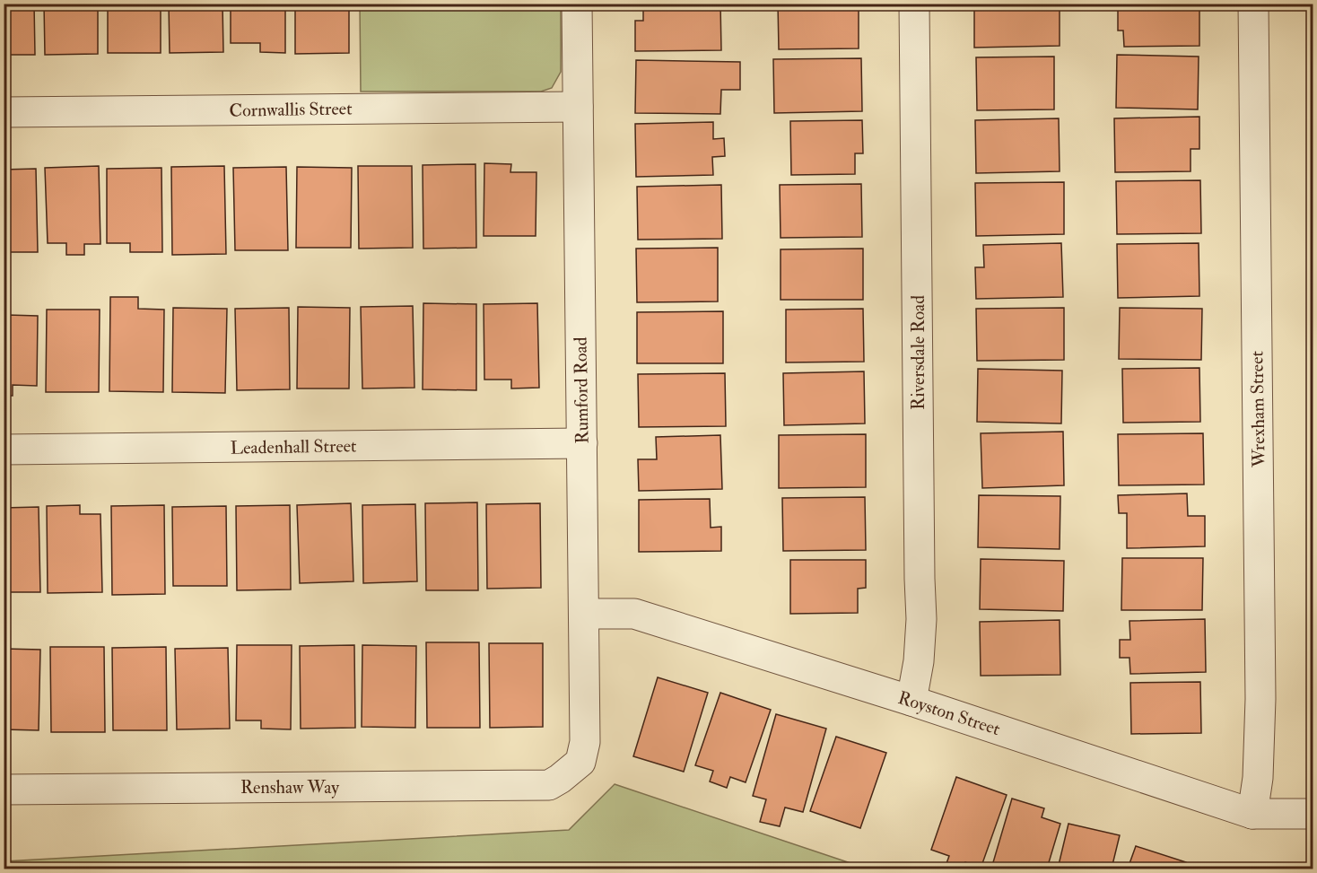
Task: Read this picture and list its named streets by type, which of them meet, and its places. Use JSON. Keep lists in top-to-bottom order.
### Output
{
  "streets": {
    "street": [
      "Cornwallis Street",
      "Riversdale Road",
      "Rumford Road",
      "Wrexham Street",
      "Leadenhall Street",
      "Royston Street",
      "Renshaw Way"
    ]
  },
  "crossings": [
    ["Cornwallis Street", "Rumford Road"],
    ["Riversdale Road", "Royston Street"],
    ["Rumford Road", "Leadenhall Street"],
    ["Rumford Road", "Royston Street"],
    ["Rumford Road", "Renshaw Way"],
    ["Wrexham Street", "Royston Street"]
  ]
}
